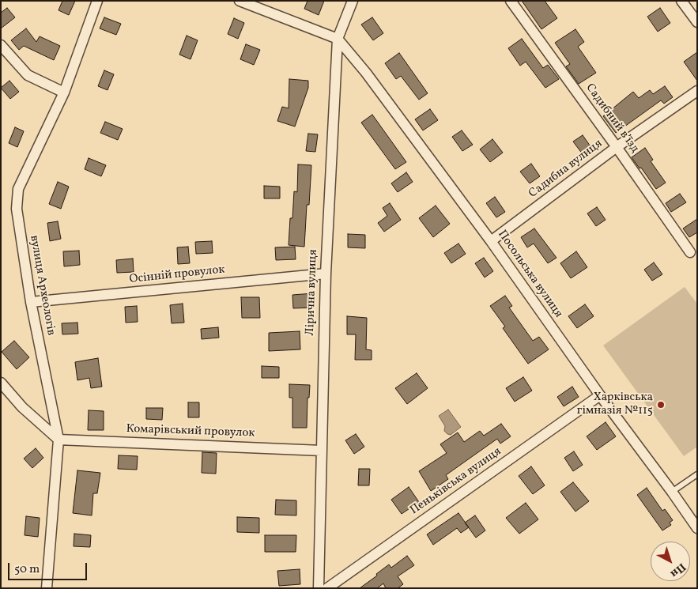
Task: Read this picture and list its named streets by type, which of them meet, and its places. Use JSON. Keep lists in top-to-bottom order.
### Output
{
  "streets": {
    "street": [
      "Садибний в’їзд",
      "Садибна вулиця",
      "Посольська вулиця",
      "Осінній провулок",
      "вулиця Археологів",
      "Лірична вулиця",
      "Комарівський провулок",
      "Пеньківська вулиця"
    ]
  },
  "crossings": [
    ["Садибний в’їзд", "Садибна вулиця"],
    ["Садибна вулиця", "Посольська вулиця"],
    ["Посольська вулиця", "Лірична вулиця"],
    ["Посольська вулиця", "Пеньківська вулиця"],
    ["Осінній провулок", "вулиця Археологів"],
    ["Осінній провулок", "Лірична вулиця"],
    ["вулиця Археологів", "Комарівський провулок"],
    ["Лірична вулиця", "Комарівський провулок"]
  ],
  "places": ["Харківська гімназія №115"],
  "scale_bar": "50 m",
  "north": "bottom right"
}
